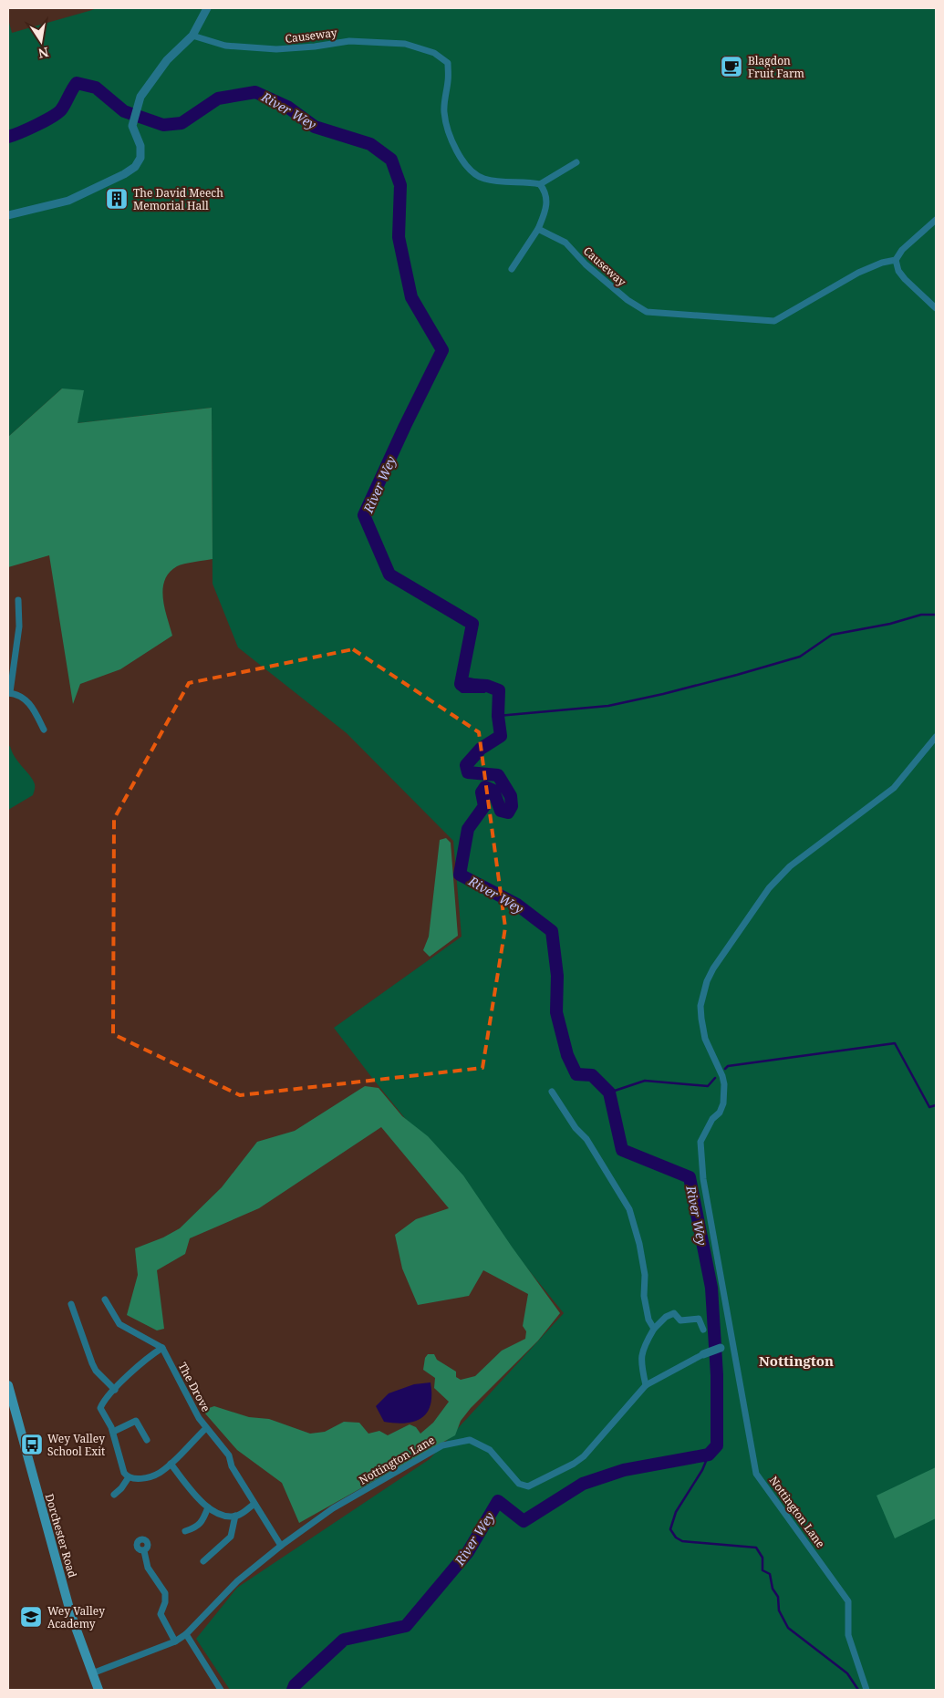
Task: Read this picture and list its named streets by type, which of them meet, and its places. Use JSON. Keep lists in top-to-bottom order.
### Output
{
  "streets": {
    "main road": ["Dorchester Road"],
    "street": ["Causeway", "The Drove", "Nottington Lane"]
  },
  "crossings": [
    ["The Drove", "Nottington Lane"],
    ["Nottington Lane", "Dorchester Road"]
  ],
  "districts": ["Nottington"],
  "water": ["River Wey"],
  "places": {
    "cafe": ["Blagdon Fruit Farm"],
    "building": ["The David Meech Memorial Hall"],
    "bus stop": ["Wey Valley School Exit"],
    "school or university": ["Wey Valley Academy"]
  },
  "north": "bottom"
}
